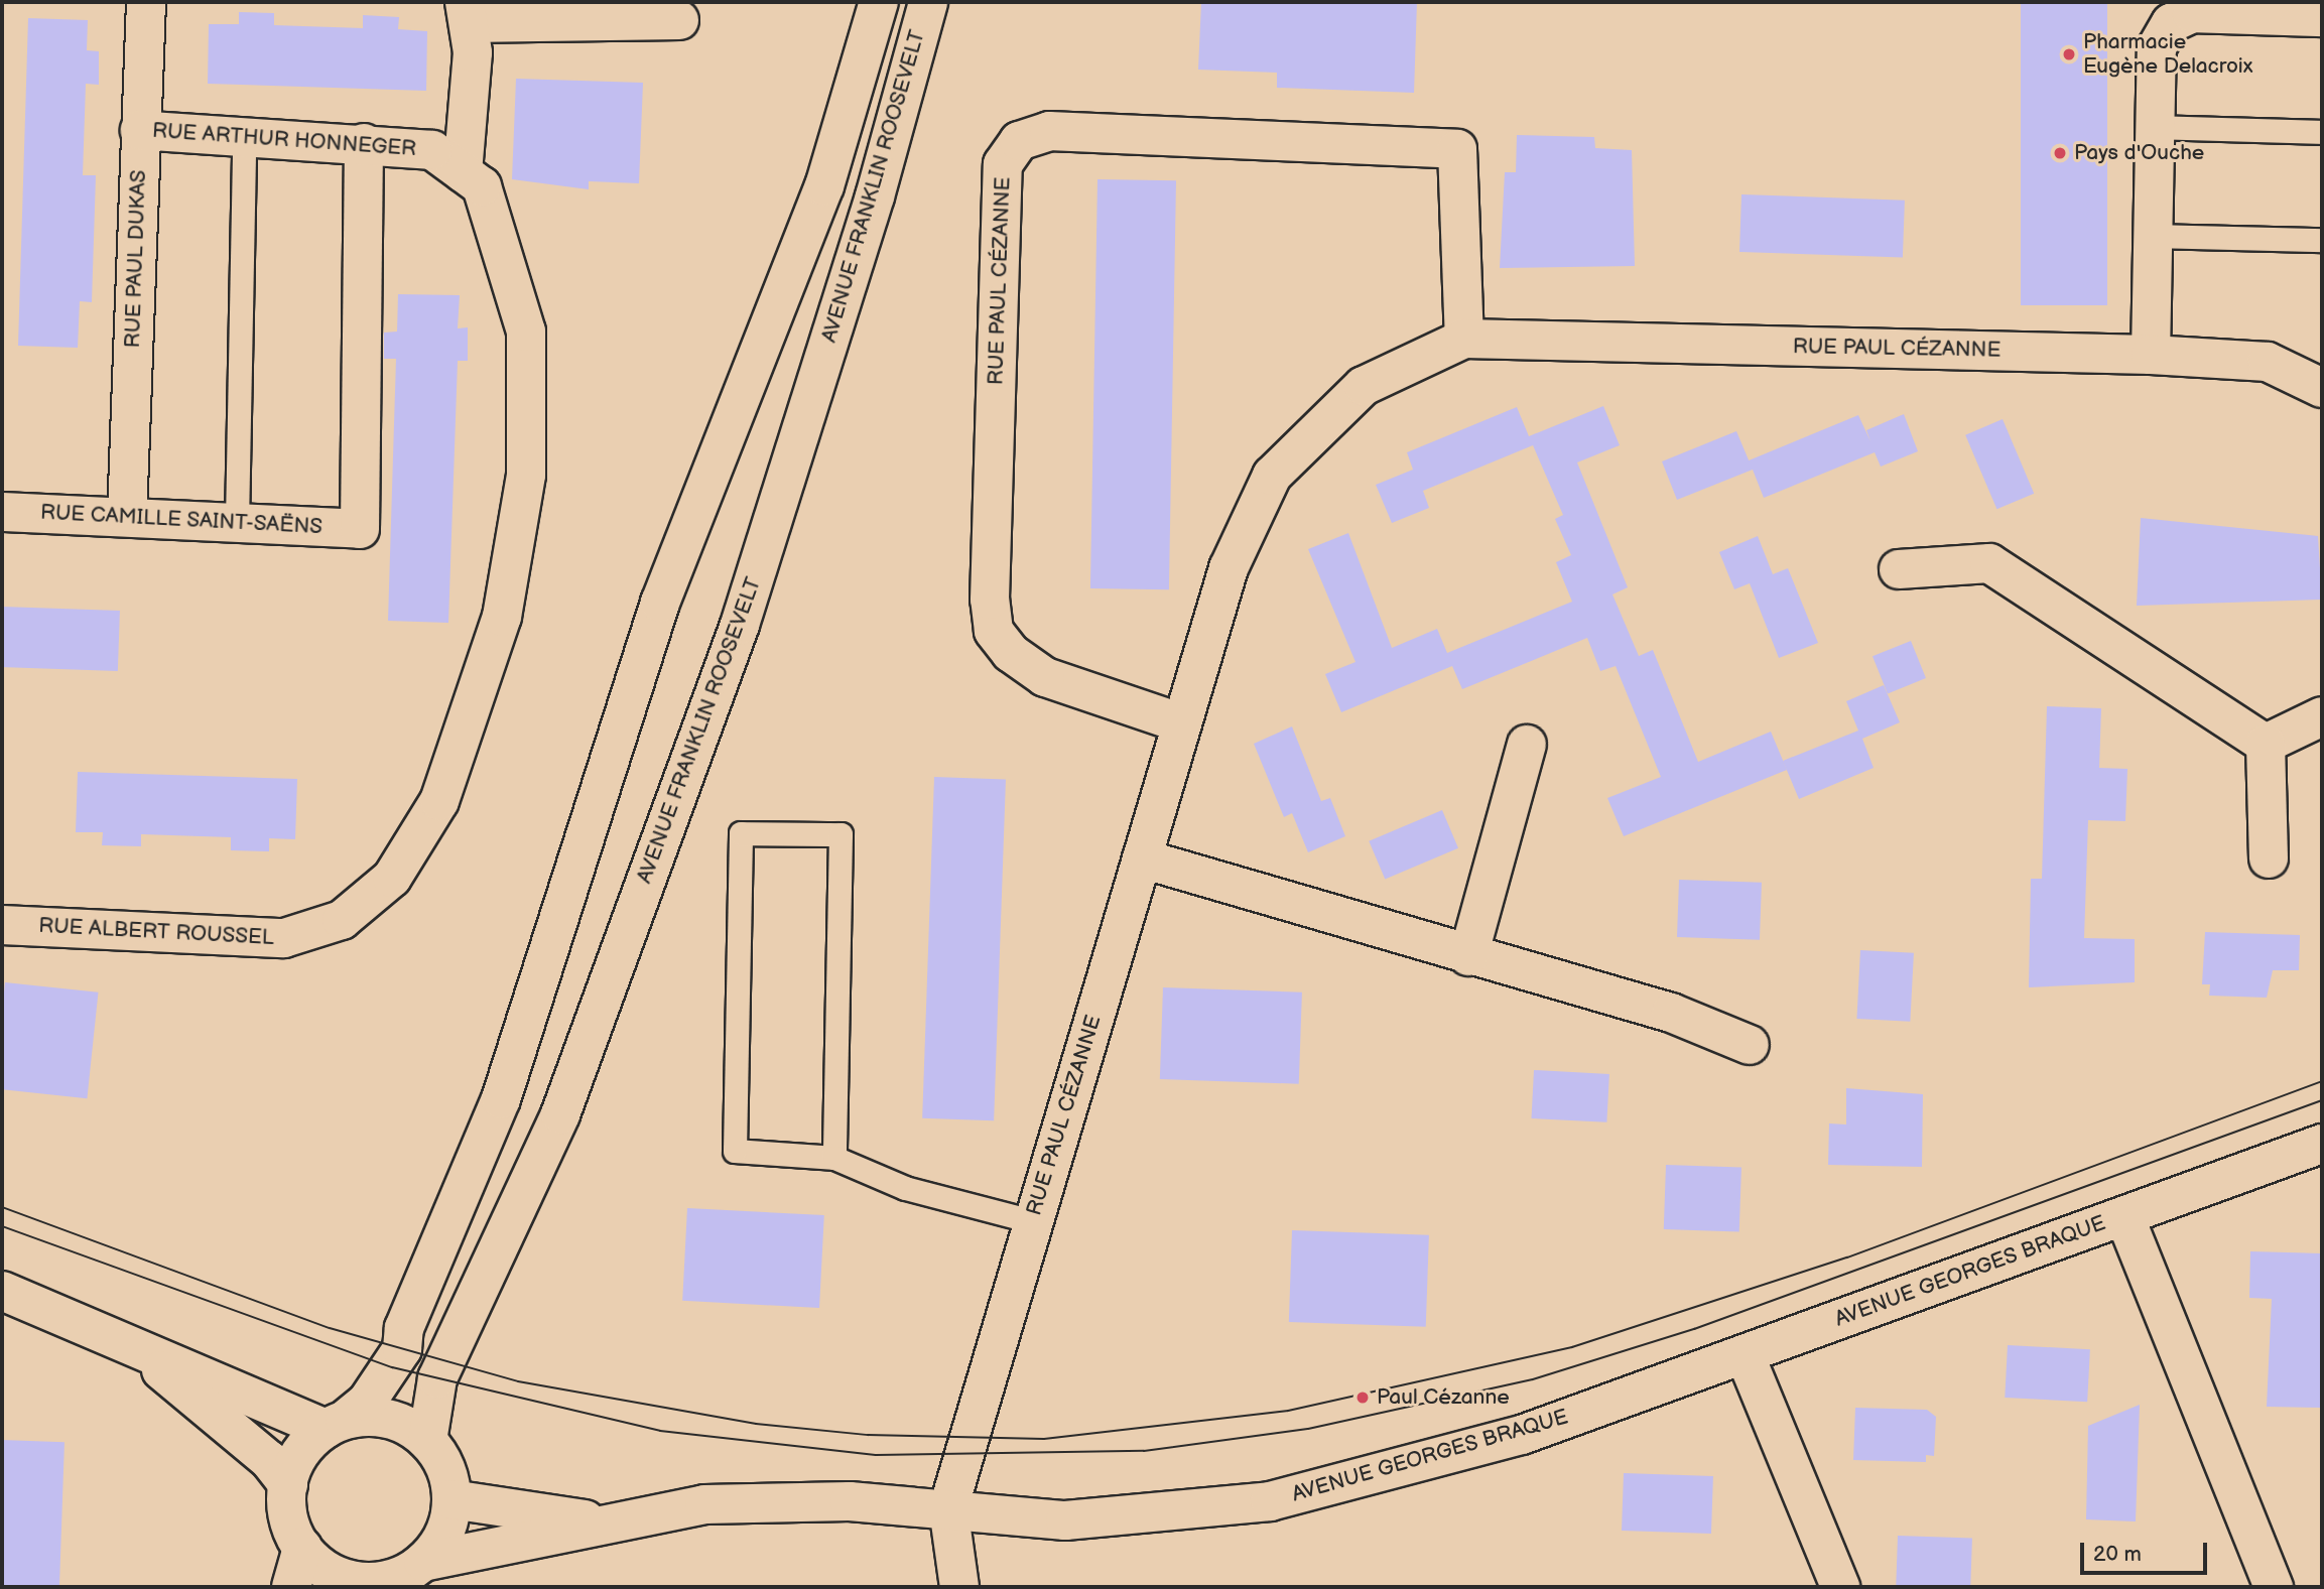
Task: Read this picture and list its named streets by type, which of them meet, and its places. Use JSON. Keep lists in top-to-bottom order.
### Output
{
  "streets": {
    "street": [
      "RUE ARTHUR HONNEGER",
      "AVENUE FRANKLIN ROOSEVELT",
      "RUE PAUL DUKAS",
      "RUE PAUL CÉZANNE",
      "RUE CAMILLE SAINT-SAËNS",
      "RUE ALBERT ROUSSEL",
      "AVENUE GEORGES BRAQUE"
    ]
  },
  "crossings": [
    ["RUE ARTHUR HONNEGER", "RUE PAUL DUKAS"],
    ["RUE ARTHUR HONNEGER", "RUE CAMILLE SAINT-SAËNS"],
    ["RUE ARTHUR HONNEGER", "RUE ALBERT ROUSSEL"],
    ["AVENUE FRANKLIN ROOSEVELT", "AVENUE GEORGES BRAQUE"],
    ["RUE PAUL DUKAS", "RUE CAMILLE SAINT-SAËNS"],
    ["RUE PAUL CÉZANNE", "AVENUE GEORGES BRAQUE"]
  ],
  "places": ["Pharmacie Eugène Delacroix", "Pays d'Ouche", "Paul Cézanne"],
  "scale_bar": "20 m"
}
